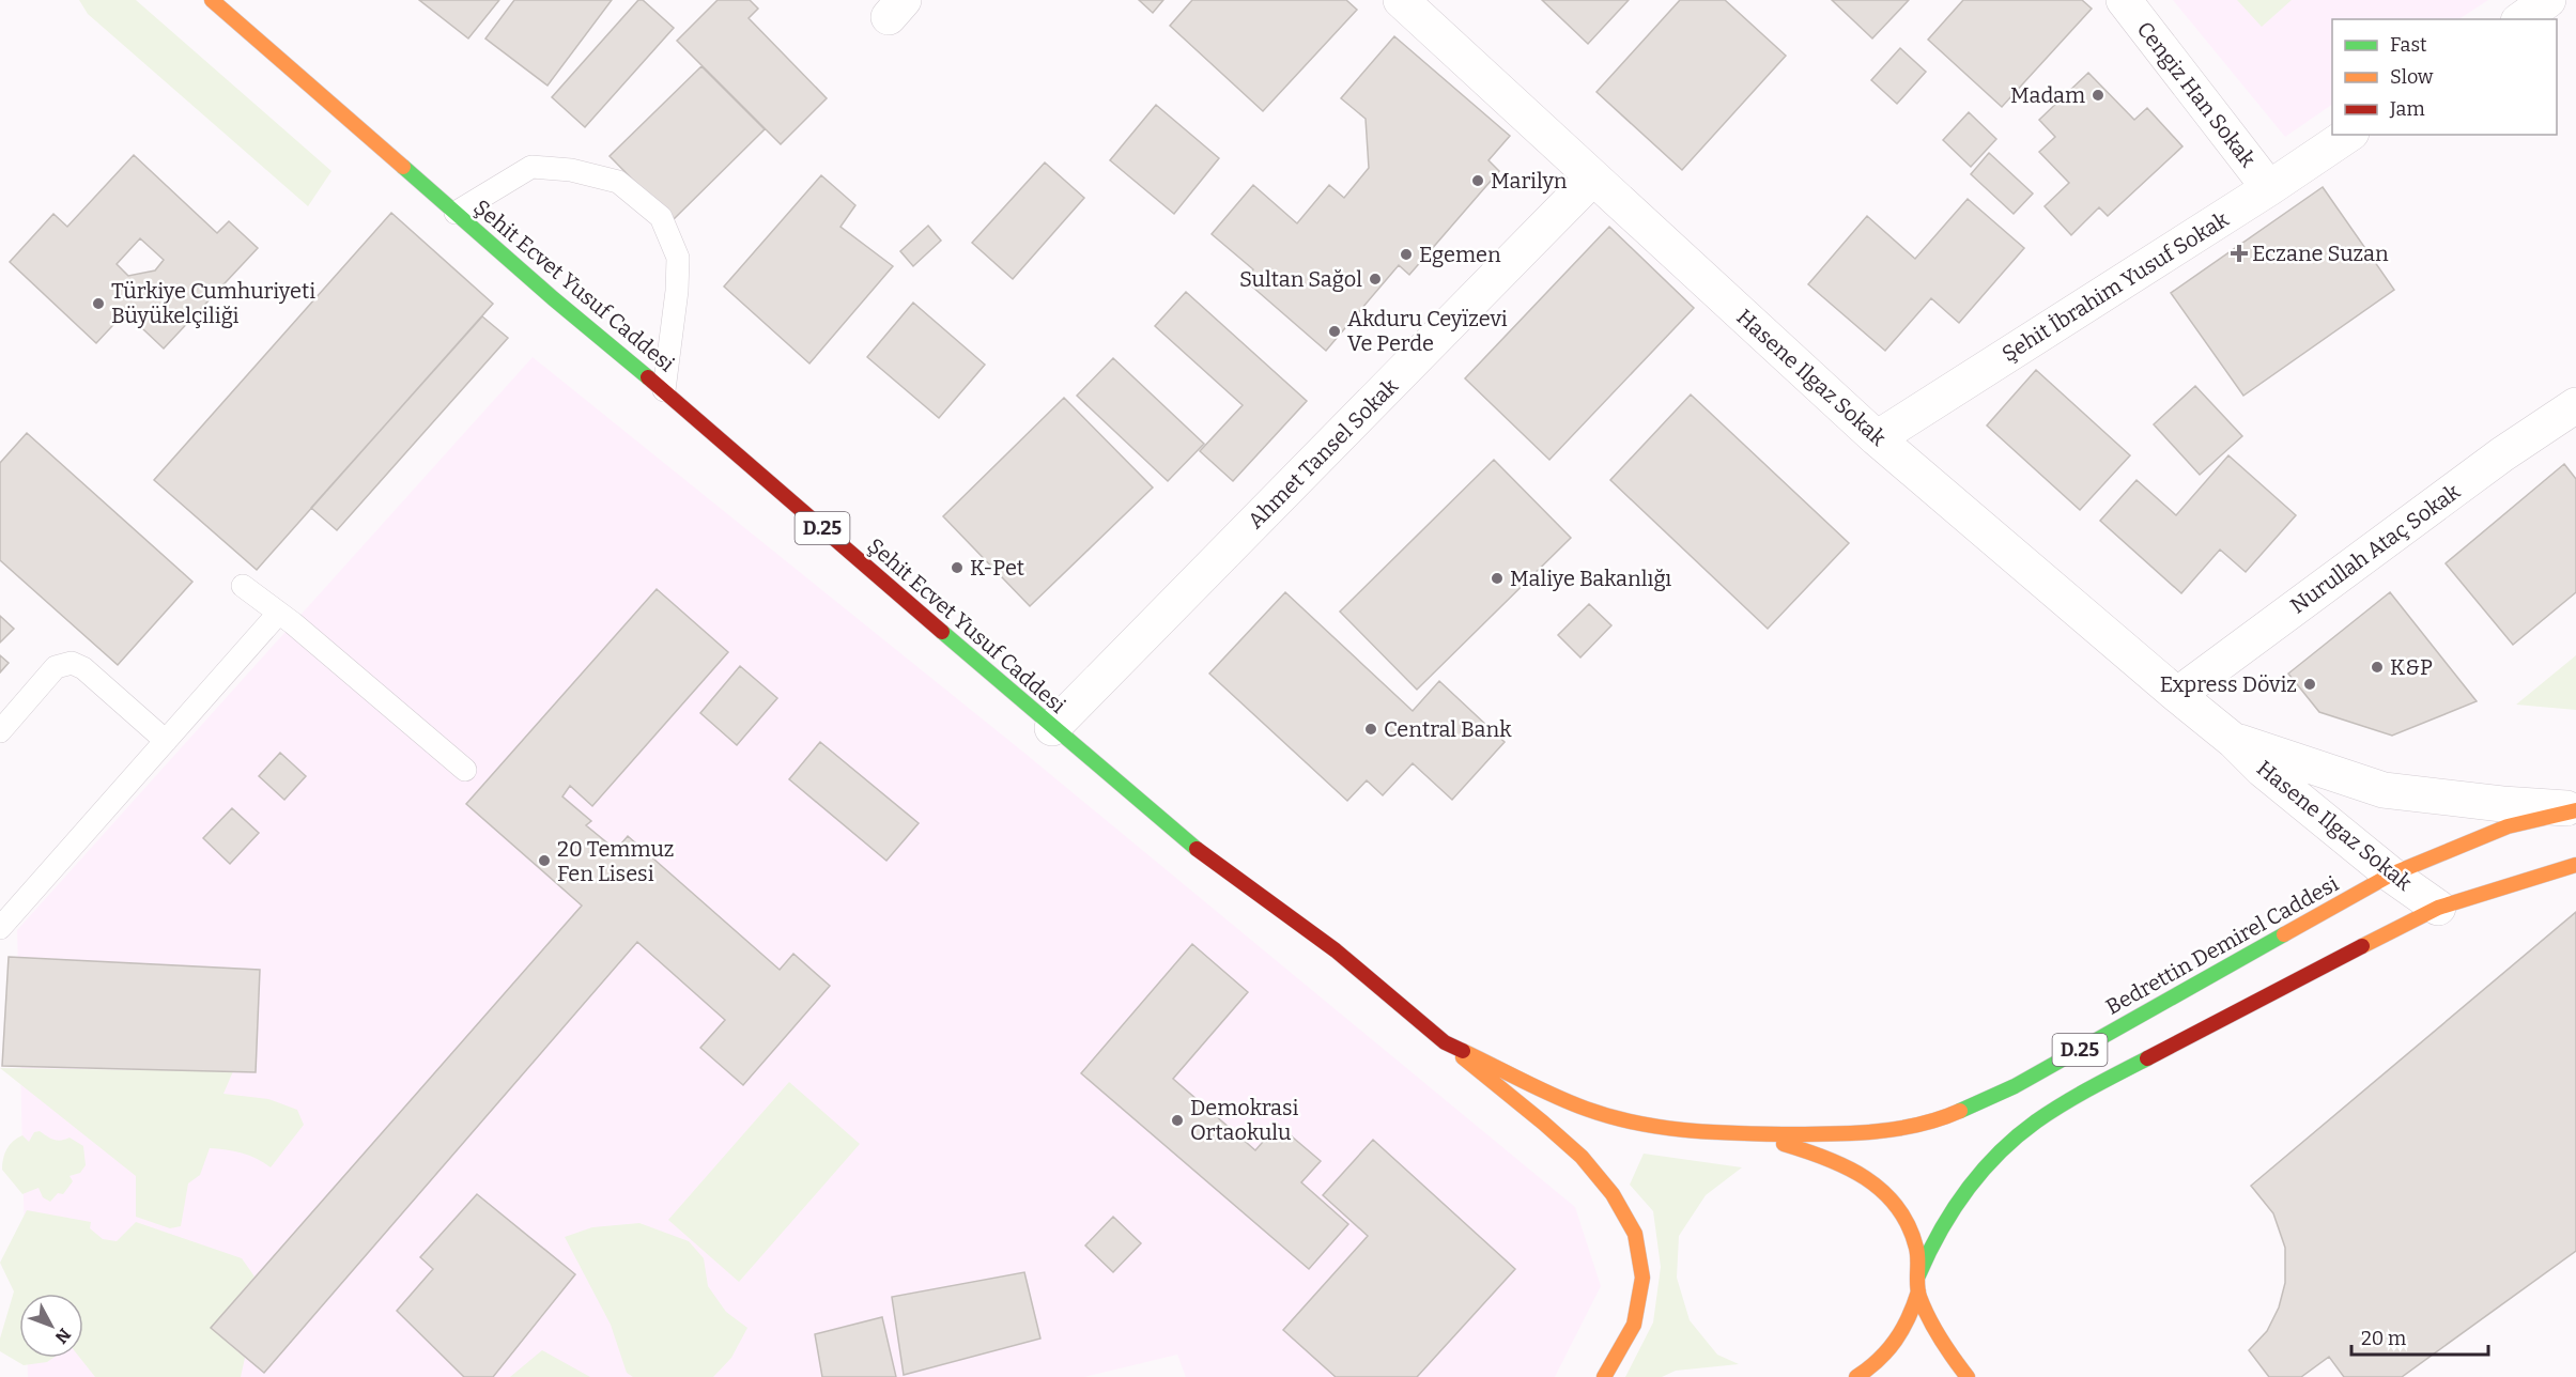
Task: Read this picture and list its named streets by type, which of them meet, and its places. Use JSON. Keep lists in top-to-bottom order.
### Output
{
  "streets": {
    "main road": ["Şehit Ecvet Yusuf Caddesi", "D.25", "Bedrettin Demirel Caddesi"],
    "street": [
      "Cengiz Han Sokak",
      "Şehit İbrahim Yusuf Sokak",
      "Hasene Ilgaz Sokak",
      "Ahmet Tansel Sokak",
      "Nurullah Ataç Sokak"
    ]
  },
  "crossings": [
    ["Cengiz Han Sokak", "Şehit İbrahim Yusuf Sokak"],
    ["Şehit Ecvet Yusuf Caddesi", "Ahmet Tansel Sokak"],
    ["Şehit Ecvet Yusuf Caddesi", "D.25"],
    ["Şehit İbrahim Yusuf Sokak", "Hasene Ilgaz Sokak"],
    ["Hasene Ilgaz Sokak", "Ahmet Tansel Sokak"],
    ["Hasene Ilgaz Sokak", "D.25"],
    ["Hasene Ilgaz Sokak", "Nurullah Ataç Sokak"],
    ["Hasene Ilgaz Sokak", "Bedrettin Demirel Caddesi"],
    ["D.25", "Bedrettin Demirel Caddesi"]
  ],
  "places": {
    "other": [
      "Madam",
      "Marilyn",
      "Egemen",
      "Sultan Sağol",
      "Türkiye Cumhuriyeti Büyükelçiliği",
      "Akduru Ceyïzevi Ve Perde",
      "K-Pet",
      "Maliye Bakanlığı",
      "K&P",
      "Express Döviz",
      "Central Bank",
      "20 Temmuz Fen Lisesi",
      "Demokrasi Ortaokulu"
    ],
    "health": ["Eczane Suzan"]
  },
  "legend": ["Fast", "Slow", "Jam"],
  "scale_bar": "20 m",
  "north": "bottom right"
}
